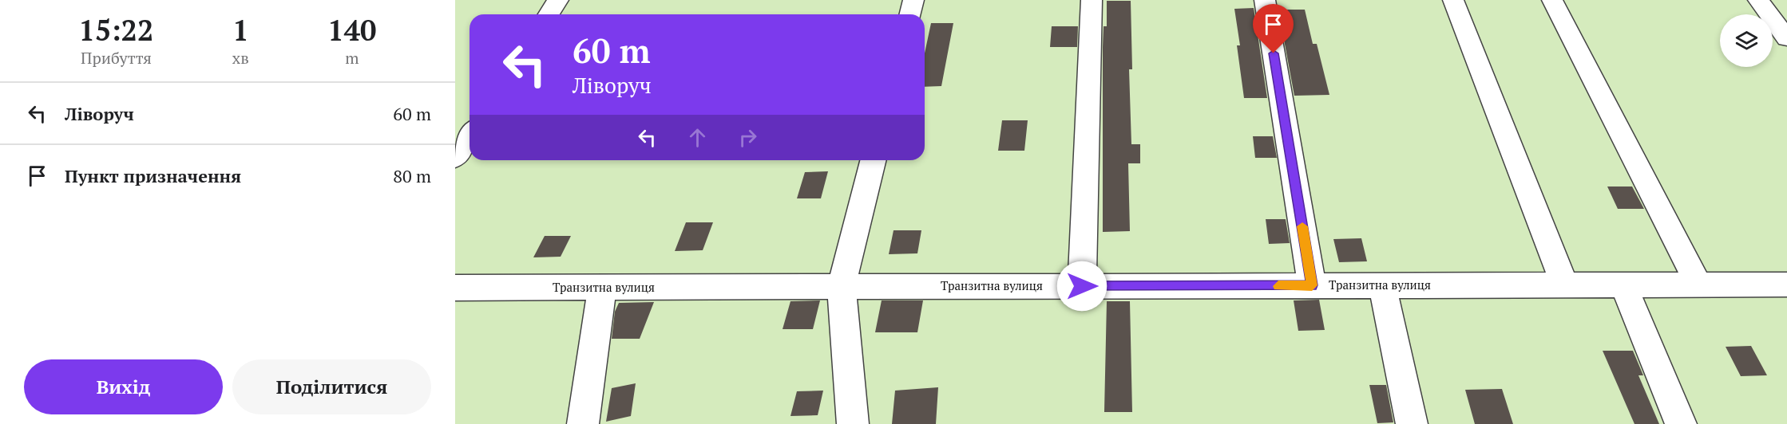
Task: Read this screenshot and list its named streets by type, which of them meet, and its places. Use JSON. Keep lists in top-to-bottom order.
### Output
{
  "streets": {
    "street": ["Транзитна вулиця"]
  },
  "page": {
    "eta": [
      "15:22",
      "Прибуття",
      "1",
      "хв",
      "140",
      "m"
    ],
    "turn": ["60 m", "Ліворуч"],
    "list": [
      {
        "name": "Ліворуч",
        "value": "60 m"
      },
      {
        "name": "Пункт призначення",
        "value": "80 m"
      }
    ],
    "buttons": ["Вихід", "Поділитися"]
  }
}
